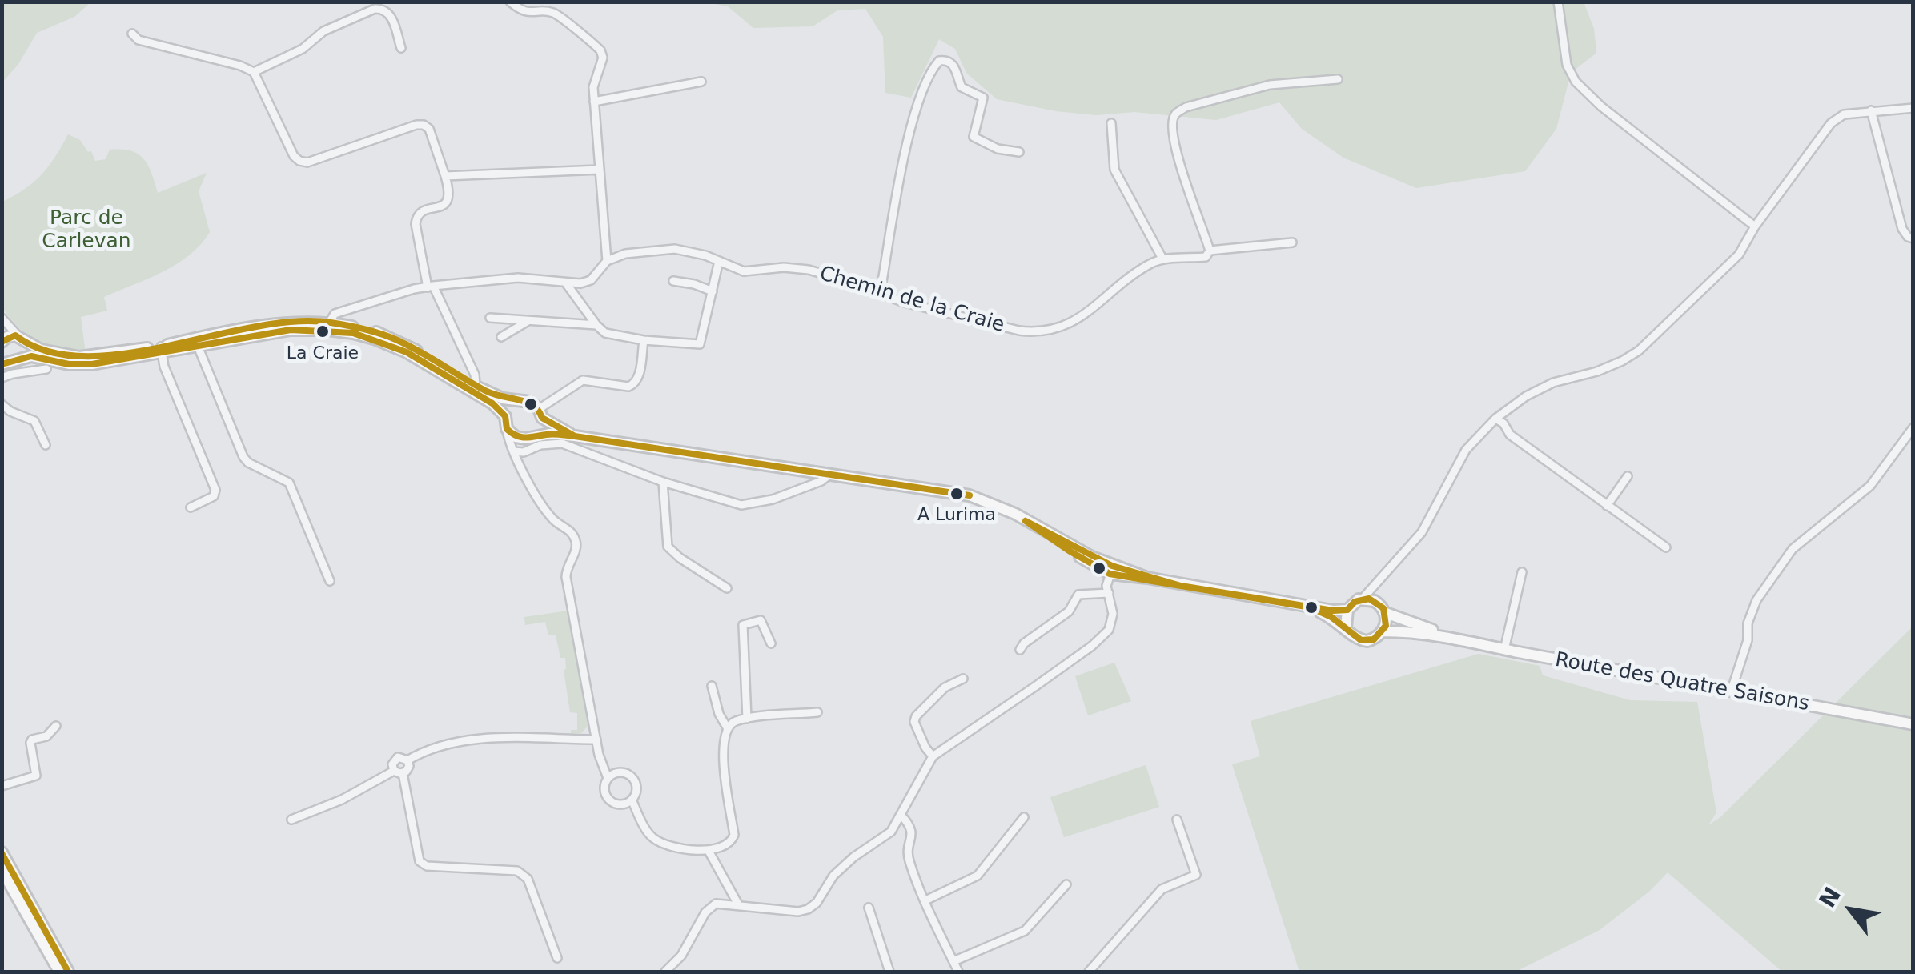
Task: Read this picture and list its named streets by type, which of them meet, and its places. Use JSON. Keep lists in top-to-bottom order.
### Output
{
  "streets": {
    "main road": ["Route des Quatre Saisons"],
    "street": ["Chemin de la Craie"]
  },
  "parks": ["Parc de Carlevan"],
  "places": ["La Craie", "A Lurima"],
  "north": "top left"
}
